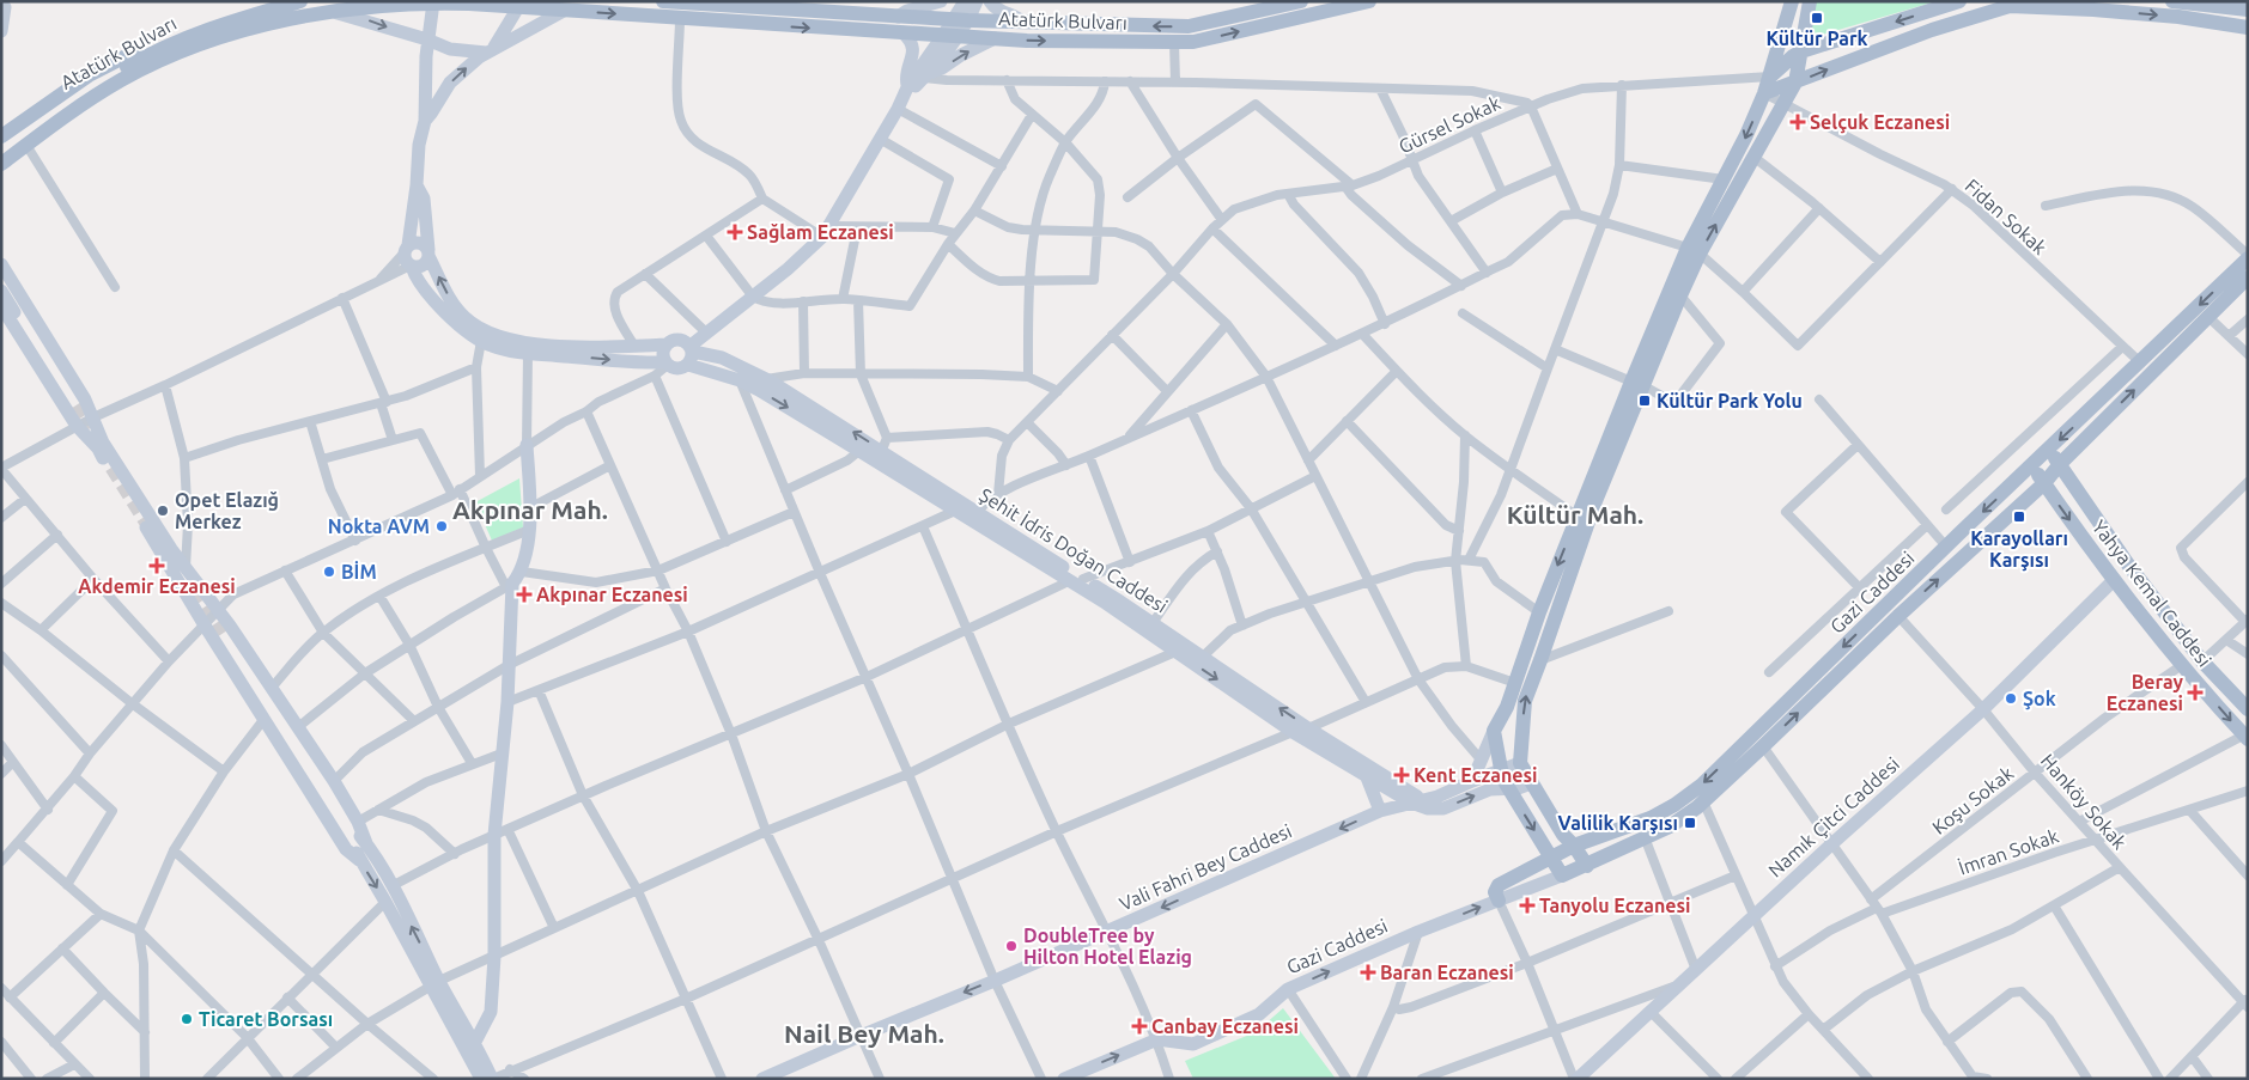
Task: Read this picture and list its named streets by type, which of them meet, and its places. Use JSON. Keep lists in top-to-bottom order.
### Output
{
  "streets": {
    "main road": [
      "Atatürk Bulvarı",
      "Şehit İdris Doğan Caddesi",
      "Gazi Caddesi",
      "Yahya Kemal Caddesi",
      "Namık Çitci Caddesi",
      "Vali Fahri Bey Caddesi"
    ],
    "street": [
      "Gürsel Sokak",
      "Fidan Sokak",
      "Koşu Sokak",
      "Hanköy Sokak",
      "İmran Sokak"
    ]
  },
  "crossings": [
    ["Fidan Sokak", "Gazi Caddesi"],
    ["Şehit İdris Doğan Caddesi", "Vali Fahri Bey Caddesi"],
    ["Gazi Caddesi", "Yahya Kemal Caddesi"],
    ["Gazi Caddesi", "Hanköy Sokak"],
    ["Yahya Kemal Caddesi", "Koşu Sokak"],
    ["Yahya Kemal Caddesi", "Namık Çitci Caddesi"],
    ["Koşu Sokak", "Hanköy Sokak"],
    ["Hanköy Sokak", "Namık Çitci Caddesi"],
    ["Hanköy Sokak", "İmran Sokak"]
  ],
  "one_way": ["Vali Fahri Bey Caddesi"],
  "districts": ["Akpınar Mah.", "Kültür Mah.", "Nail Bey Mah."],
  "places": {
    "transit": [
      "Kültür Park",
      "Kültür Park Yolu",
      "Karayolları Karşısı",
      "Valilik Karşısı"
    ],
    "health": [
      "Selçuk Eczanesi",
      "Sağlam Eczanesi",
      "Akdemir Eczanesi",
      "Akpınar Eczanesi",
      "Beray Eczanesi",
      "Kent Eczanesi",
      "Tanyolu Eczanesi",
      "Baran Eczanesi",
      "Canbay Eczanesi"
    ],
    "other": [
      "Opet Elazığ Merkez",
      "Nokta AVM",
      "BİM",
      "Şok",
      "DoubleTree by Hilton Hotel Elazig",
      "Ticaret Borsası"
    ]
  }
}
